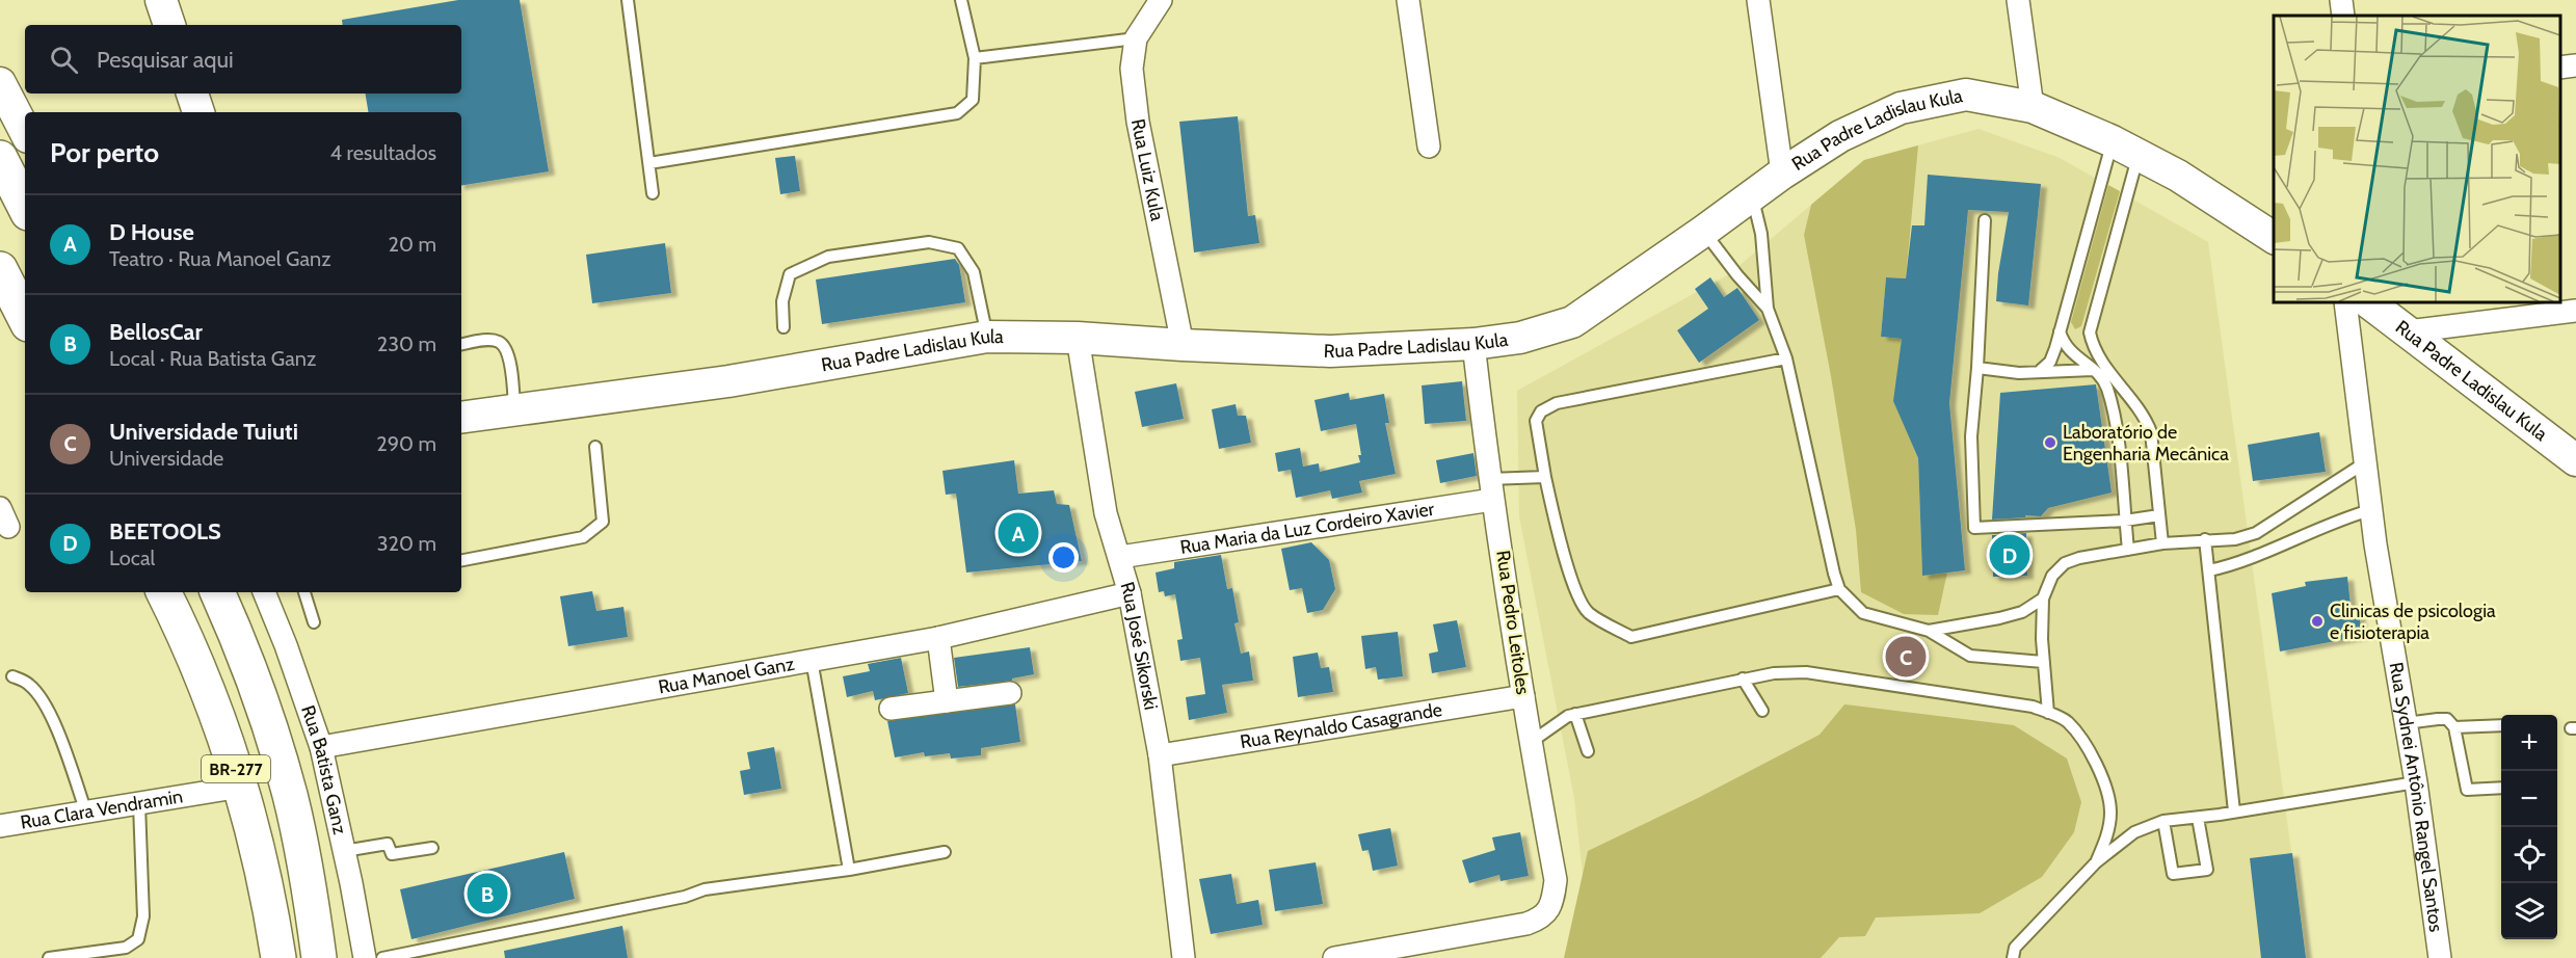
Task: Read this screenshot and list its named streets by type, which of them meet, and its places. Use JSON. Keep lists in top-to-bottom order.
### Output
{
  "streets": {
    "highway": ["BR-277"],
    "street": [
      "Rua Padre Ladislau Kula",
      "Rua Luiz Kula",
      "Rua Maria da Luz Cordeiro Xavier",
      "Rua Pedro Leitoles",
      "Rua José Sikorski",
      "Rua Manoel Ganz",
      "Rua Reynaldo Casagrande",
      "Rua Batista Ganz",
      "Rua Sydnei Antônio Rangel Santos",
      "Rua Clara Vendramin"
    ]
  },
  "crossings": [
    ["Rua Padre Ladislau Kula", "Rua Luiz Kula"],
    ["Rua Padre Ladislau Kula", "Rua Pedro Leitoles"],
    ["Rua Padre Ladislau Kula", "Rua José Sikorski"],
    ["Rua Maria da Luz Cordeiro Xavier", "Rua Pedro Leitoles"],
    ["Rua Maria da Luz Cordeiro Xavier", "Rua José Sikorski"],
    ["Rua Pedro Leitoles", "Rua Reynaldo Casagrande"],
    ["Rua José Sikorski", "Rua Manoel Ganz"],
    ["Rua José Sikorski", "Rua Reynaldo Casagrande"],
    ["Rua Manoel Ganz", "Rua Batista Ganz"],
    ["BR-277", "Rua Clara Vendramin"]
  ],
  "places": ["Laboratório de Engenharia Mecânica", "Clinicas de psicologia e fisioterapia"],
  "page": {
    "search": "Pesquisar aqui",
    "heading": ["Por perto", "4 resultados"],
    "list": [
      {
        "mark": "A",
        "name": "D House",
        "note": "Teatro · Rua Manoel Ganz",
        "value": "20 m"
      },
      {
        "mark": "B",
        "name": "BellosCar",
        "note": "Local · Rua Batista Ganz",
        "value": "230 m"
      },
      {
        "mark": "C",
        "name": "Universidade Tuiuti",
        "note": "Universidade",
        "value": "290 m"
      },
      {
        "mark": "D",
        "name": "BEETOOLS",
        "note": "Local",
        "value": "320 m"
      }
    ],
    "pins": [
      "A",
      "D",
      "C",
      "B"
    ],
    "map_buttons": ["+", "−"]
  }
}
